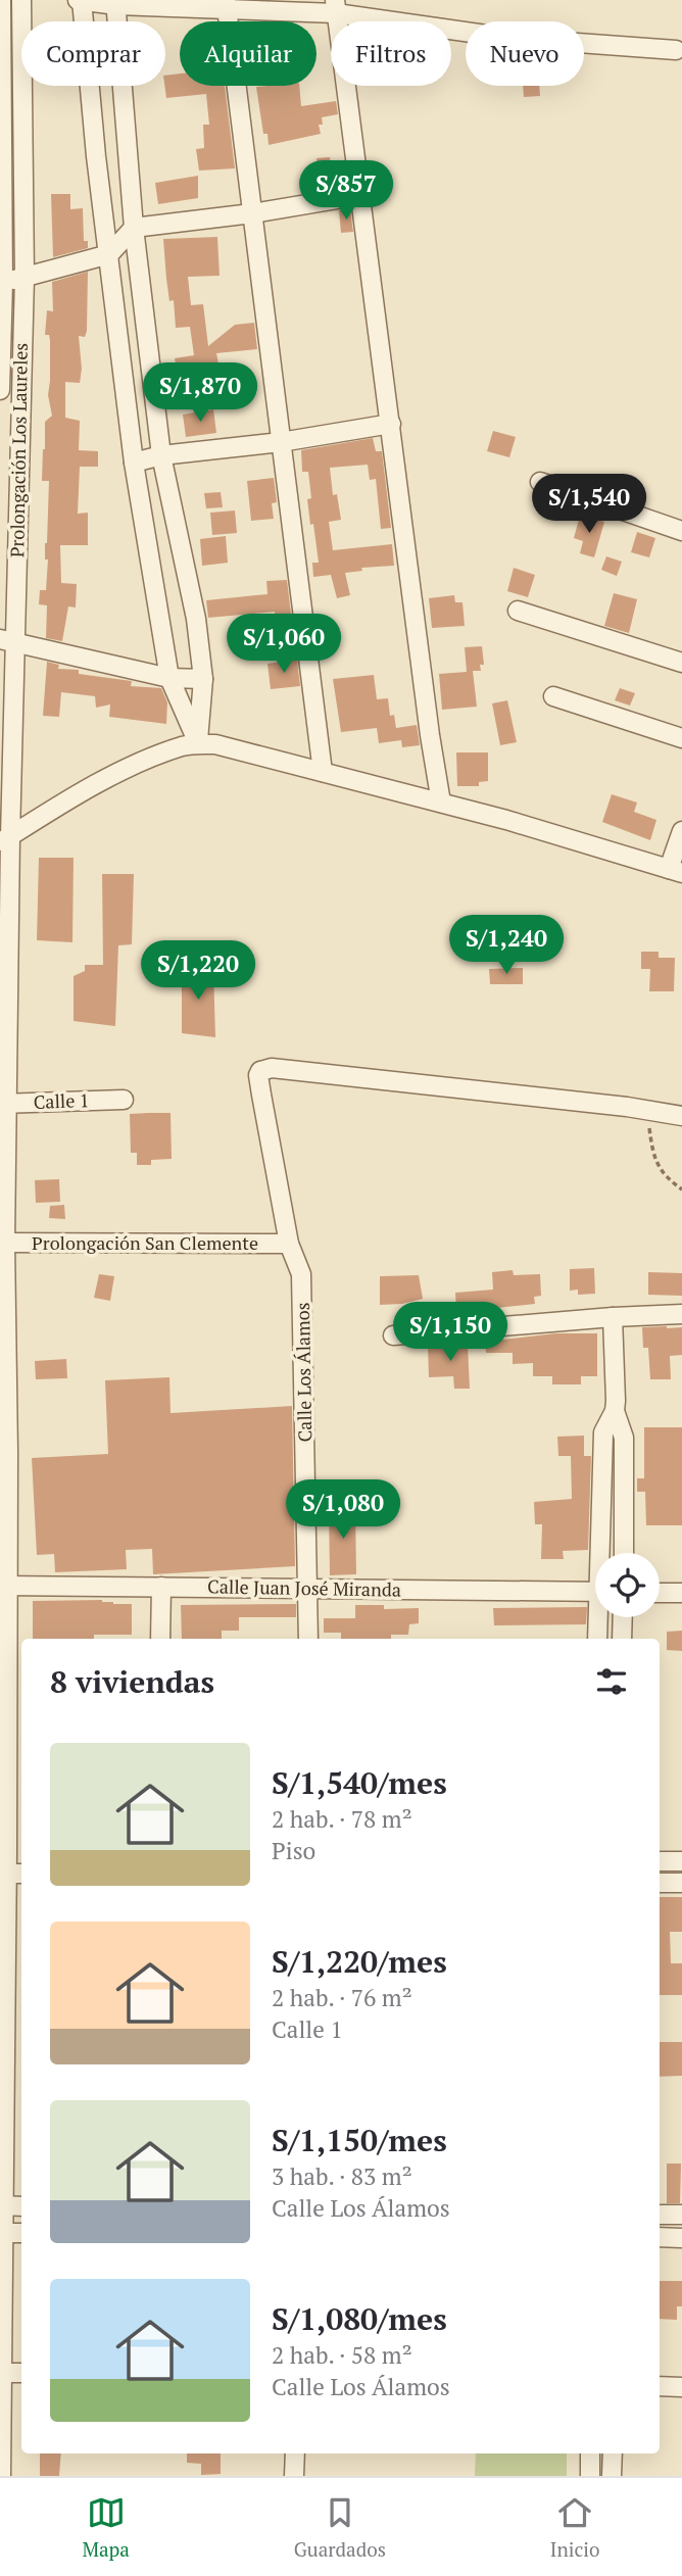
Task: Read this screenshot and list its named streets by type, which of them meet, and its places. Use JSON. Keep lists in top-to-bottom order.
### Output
{
  "streets": {
    "street": [
      "Prolongación Los Laureles",
      "Calle 1",
      "Prolongación San Clemente",
      "Calle Los Álamos",
      "Calle Juan José Miranda"
    ]
  },
  "crossings": [
    ["Prolongación Los Laureles", "Calle 1"],
    ["Prolongación Los Laureles", "Prolongación San Clemente"],
    ["Prolongación Los Laureles", "Calle Juan José Miranda"],
    ["Prolongación San Clemente", "Calle Los Álamos"],
    ["Calle Los Álamos", "Calle Juan José Miranda"]
  ],
  "page": {
    "chip": [
      "Comprar",
      "Alquilar",
      "Filtros",
      "Nuevo"
    ],
    "price": [
      "S/857",
      "S/1,870",
      "S/1,540",
      "S/1,060",
      "S/1,240",
      "S/1,220",
      "S/1,150",
      "S/1,080"
    ],
    "heading": "8 viviendas",
    "list": [
      {
        "name": "S/1,540/mes",
        "note": "2 hab. · 78 m² · Piso"
      },
      {
        "name": "S/1,220/mes",
        "note": "2 hab. · 76 m² · Calle 1"
      },
      {
        "name": "S/1,150/mes",
        "note": "3 hab. · 83 m² · Calle Los Álamos"
      },
      {
        "name": "S/1,080/mes",
        "note": "2 hab. · 58 m² · Calle Los Álamos"
      }
    ],
    "tabs": ["Mapa", "Guardados", "Inicio"]
  }
}
